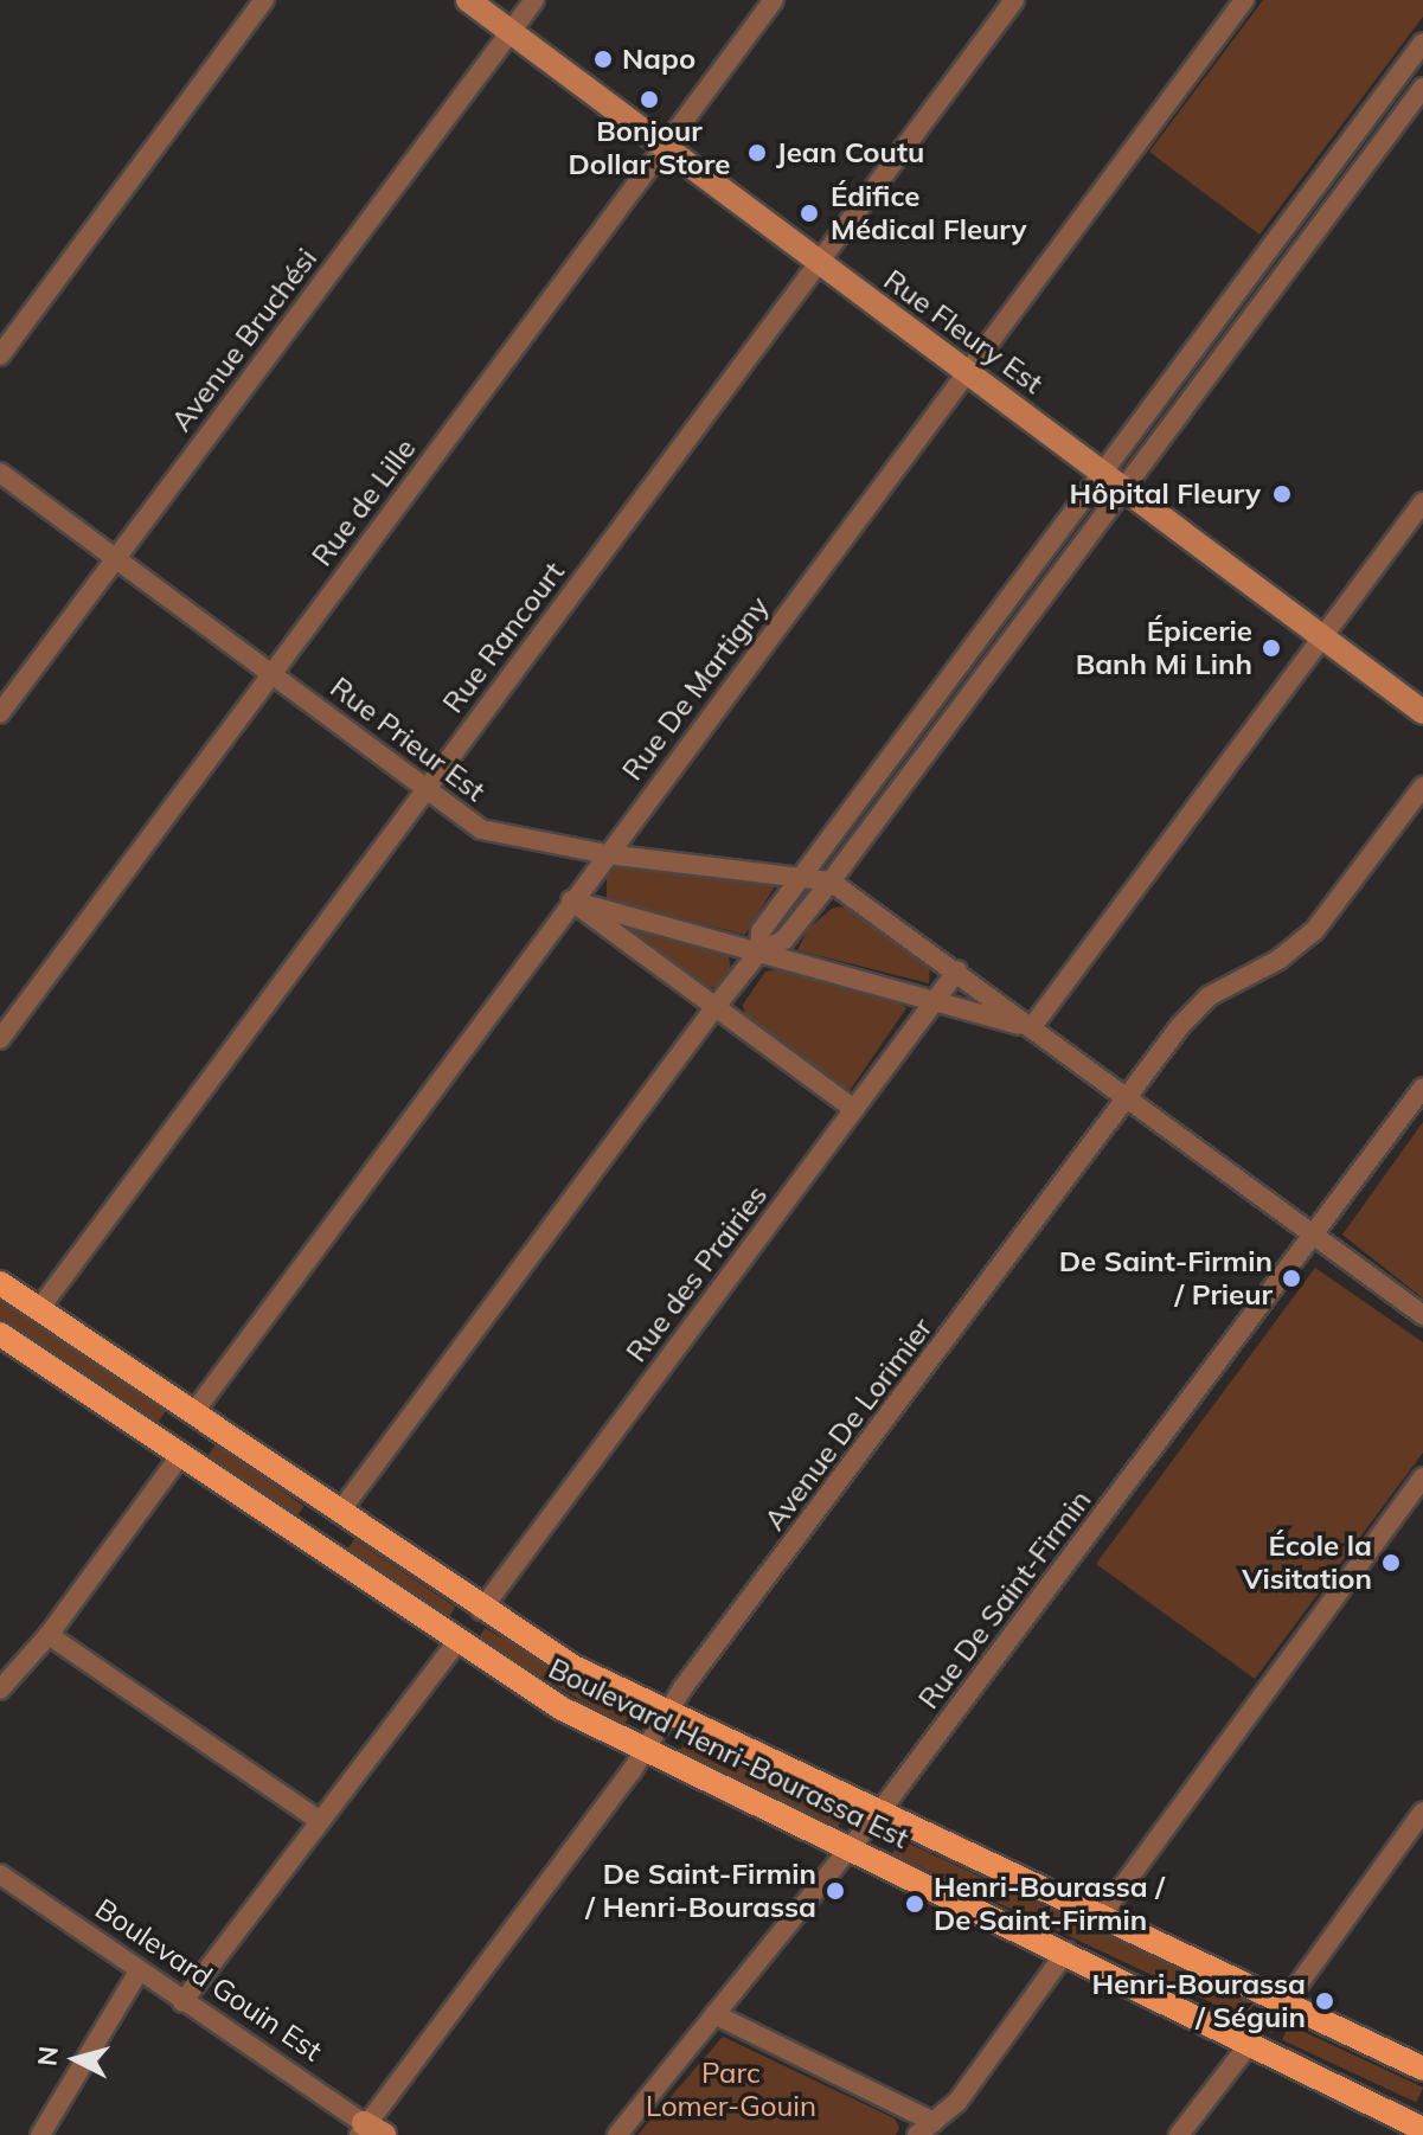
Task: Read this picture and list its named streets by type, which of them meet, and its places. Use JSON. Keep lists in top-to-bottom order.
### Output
{
  "streets": {
    "main road": ["Boulevard Henri-Bourassa Est"],
    "street": [
      "Rue Fleury Est",
      "Avenue Bruchési",
      "Rue de Lille",
      "Rue Rancourt",
      "Rue De Martigny",
      "Rue Prieur Est",
      "Rue des Prairies",
      "Avenue De Lorimier",
      "Rue De Saint-Firmin",
      "Boulevard Gouin Est"
    ]
  },
  "crossings": [
    ["Rue Fleury Est", "Avenue Bruchési"],
    ["Rue Fleury Est", "Rue de Lille"],
    ["Rue Fleury Est", "Rue Rancourt"],
    ["Rue Fleury Est", "Rue De Martigny"],
    ["Avenue Bruchési", "Rue Prieur Est"],
    ["Rue de Lille", "Rue Prieur Est"],
    ["Rue Rancourt", "Rue Prieur Est"],
    ["Rue Rancourt", "Boulevard Henri-Bourassa Est"],
    ["Rue De Martigny", "Rue Prieur Est"],
    ["Rue De Martigny", "Boulevard Henri-Bourassa Est"],
    ["Rue Prieur Est", "Rue des Prairies"],
    ["Rue Prieur Est", "Avenue De Lorimier"],
    ["Rue Prieur Est", "Rue De Saint-Firmin"],
    ["Rue des Prairies", "Boulevard Henri-Bourassa Est"],
    ["Avenue De Lorimier", "Boulevard Henri-Bourassa Est"],
    ["Avenue De Lorimier", "Boulevard Gouin Est"],
    ["Rue De Saint-Firmin", "Boulevard Henri-Bourassa Est"]
  ],
  "parks": ["Parc Lomer-Gouin"],
  "places": [
    "Napo",
    "Bonjour Dollar Store",
    "Jean Coutu",
    "Édifice Médical Fleury",
    "Hôpital Fleury",
    "Épicerie Banh Mi Linh",
    "De Saint-Firmin / Prieur",
    "École la Visitation",
    "De Saint-Firmin / Henri-Bourassa",
    "Henri-Bourassa / De Saint-Firmin",
    "Henri-Bourassa / Séguin"
  ],
  "north": "left"
}
